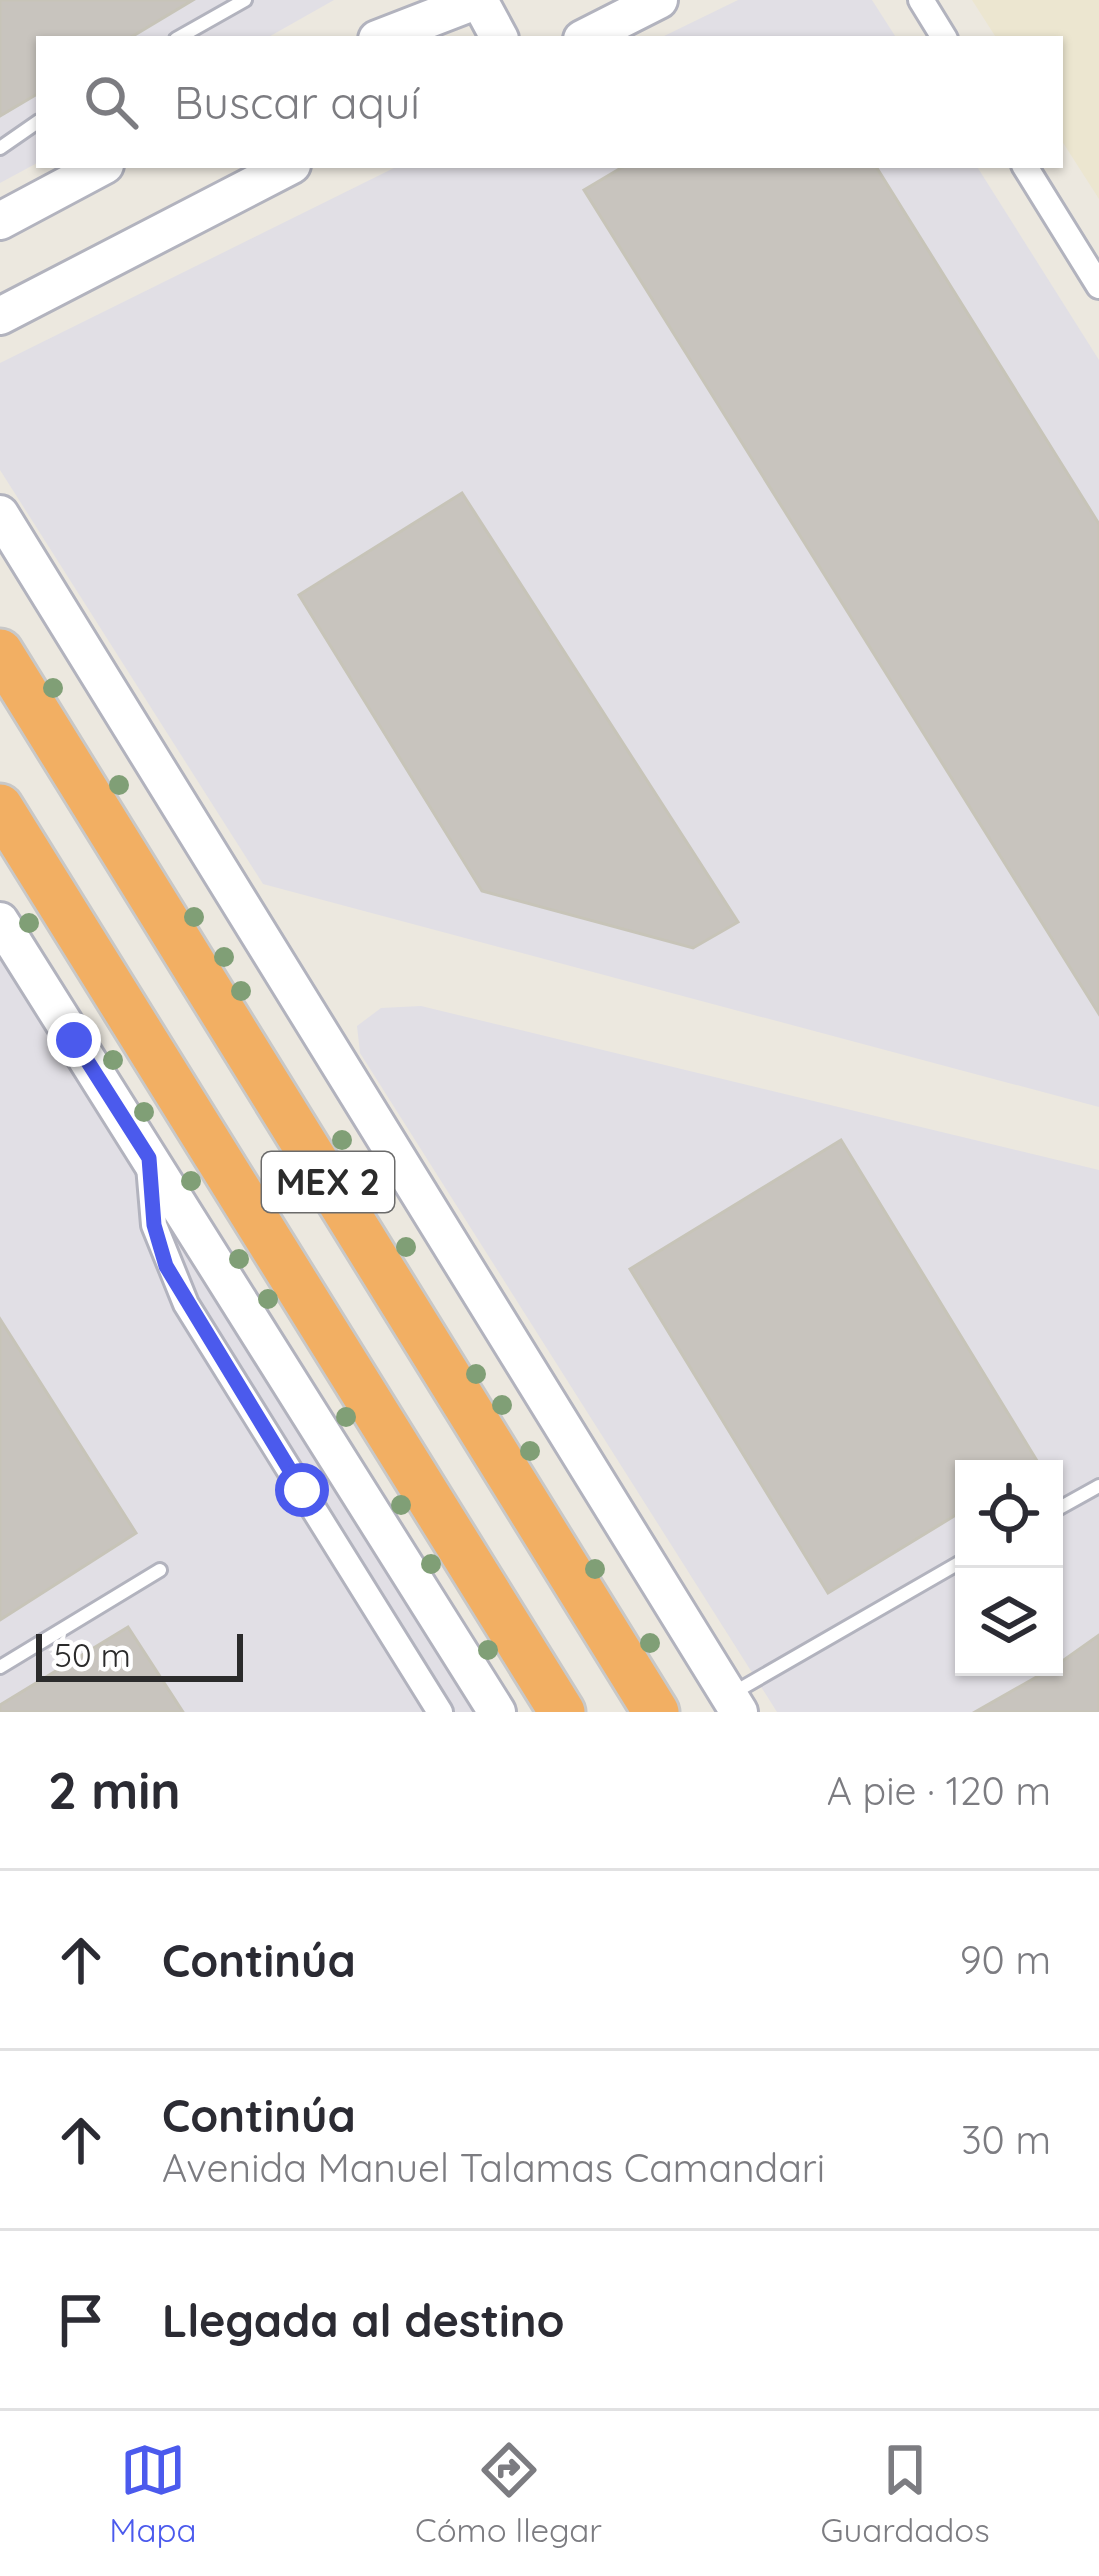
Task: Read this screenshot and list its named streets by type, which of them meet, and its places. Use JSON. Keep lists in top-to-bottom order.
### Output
{
  "streets": {
    "highway": ["MEX 2"]
  },
  "scale_bar": "50 m",
  "page": {
    "search": "Buscar aquí",
    "scale": "50 m",
    "heading": ["2 min", "A pie · 120 m"],
    "list": [
      ["Continúa", "90 m"],
      ["Continúa", "Avenida Manuel Talamas Camandari", "30 m"],
      "Llegada al destino"
    ],
    "nav": ["Mapa", "Cómo llegar", "Guardados"]
  }
}
